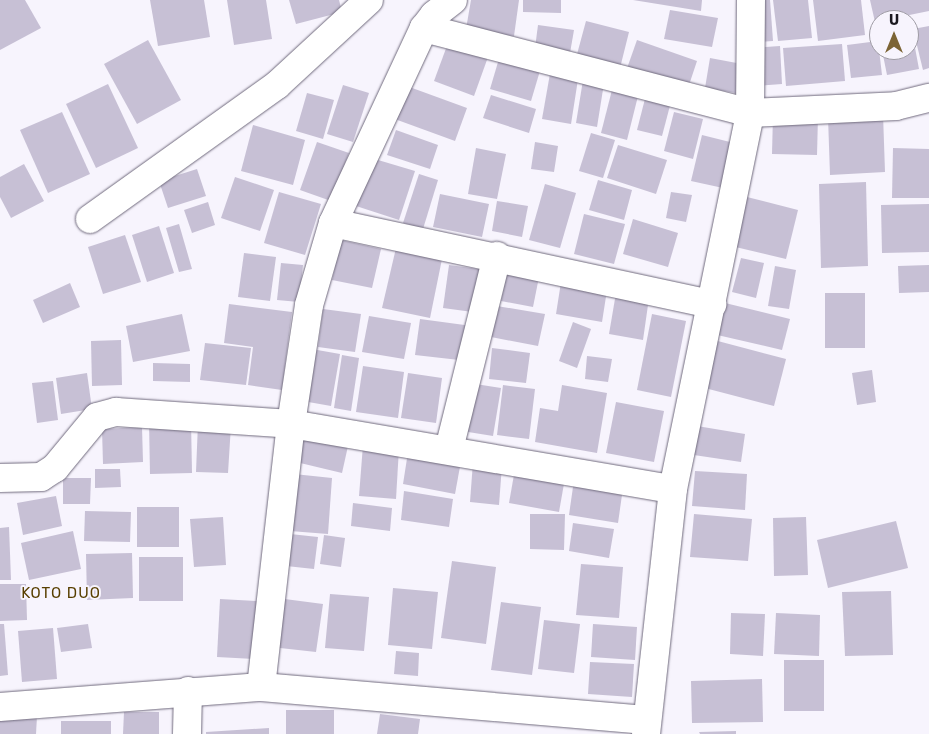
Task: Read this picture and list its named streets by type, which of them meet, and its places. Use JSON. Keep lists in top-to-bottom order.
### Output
{
  "districts": ["KOTO DUO"],
  "north": "top"
}
